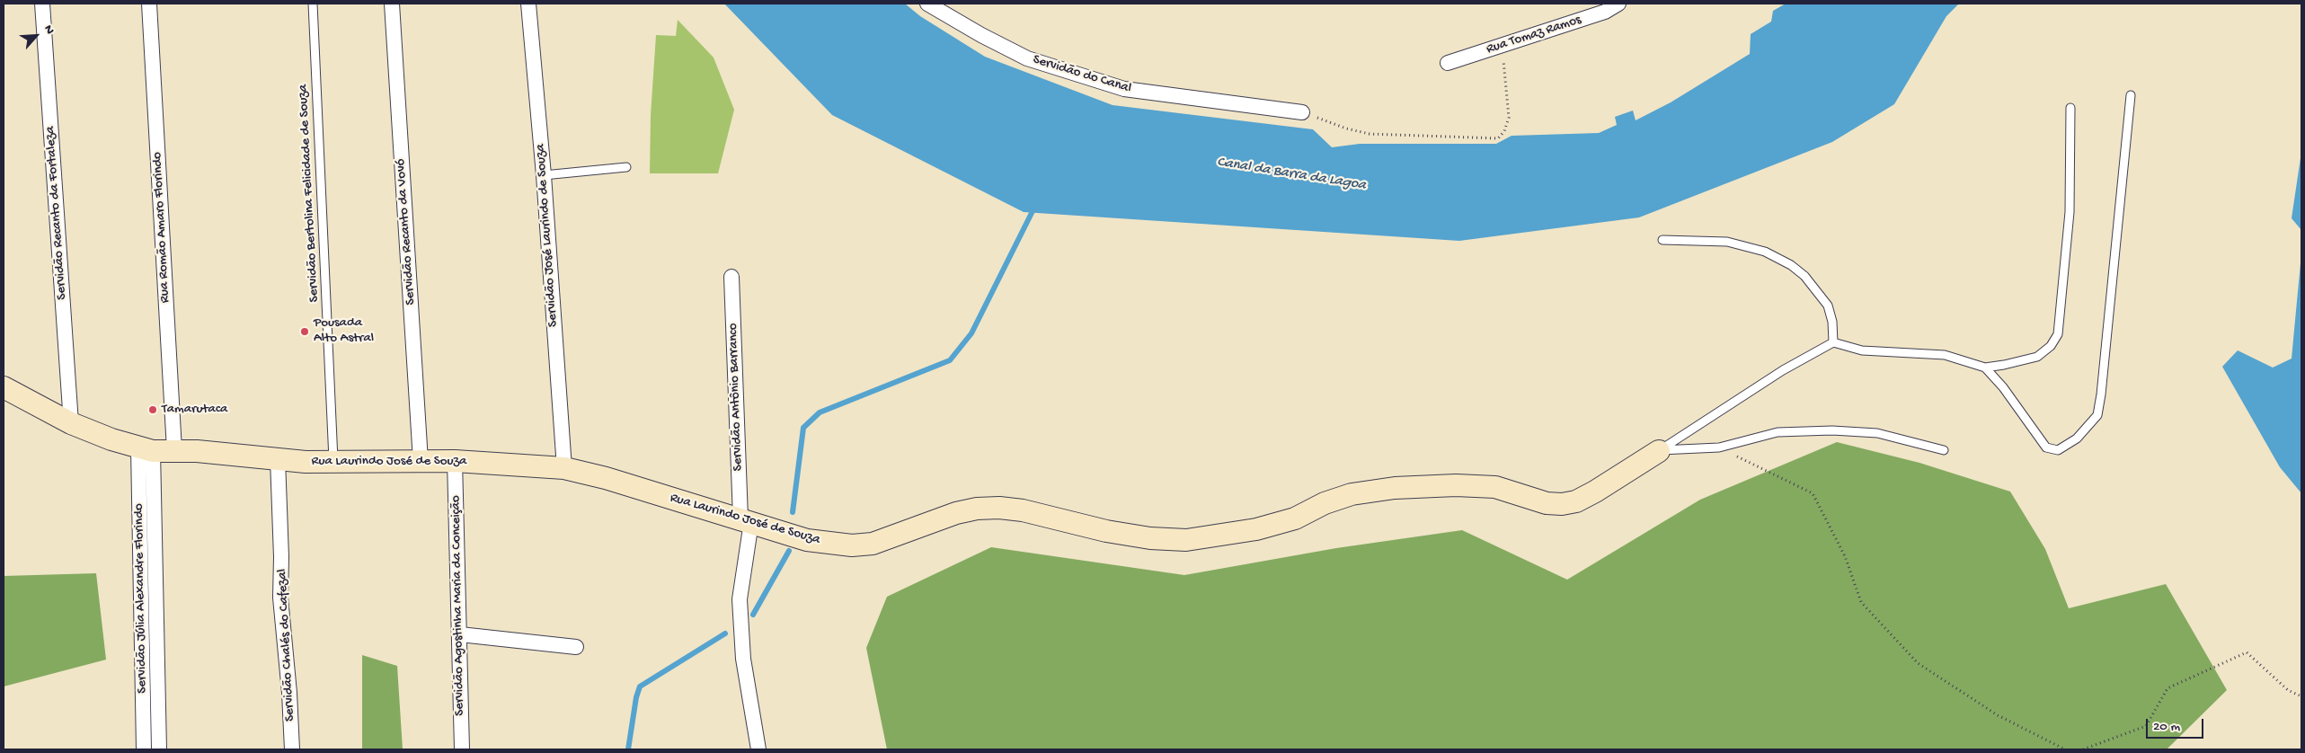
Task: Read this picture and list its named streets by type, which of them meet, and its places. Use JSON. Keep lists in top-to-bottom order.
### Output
{
  "streets": {
    "street": [
      "Rua Tomaz Ramos",
      "Servidão do Canal",
      "Servidão Recanto da Fortaleza",
      "Rua Romão Amaro Florindo",
      "Servidão Recanto da Vovó",
      "Servidão José Laurindo de Souza",
      "Servidão Antônio Barranco",
      "Rua Laurindo José de Souza",
      "Servidão Júlia Alexandre Florindo",
      "Servidão Agostinha Maria da Conceição",
      "Servidão Chalés do Cafezal"
    ],
    "lane": ["Servidão Bertolina Felicidade de Souza"]
  },
  "crossings": [
    ["Servidão Bertolina Felicidade de Souza", "Rua Laurindo José de Souza"],
    ["Servidão Recanto da Fortaleza", "Rua Laurindo José de Souza"],
    ["Rua Romão Amaro Florindo", "Rua Laurindo José de Souza"],
    ["Servidão Recanto da Vovó", "Rua Laurindo José de Souza"],
    ["Servidão José Laurindo de Souza", "Rua Laurindo José de Souza"],
    ["Servidão Antônio Barranco", "Rua Laurindo José de Souza"],
    ["Rua Laurindo José de Souza", "Servidão Júlia Alexandre Florindo"],
    ["Rua Laurindo José de Souza", "Servidão Agostinha Maria da Conceição"],
    ["Rua Laurindo José de Souza", "Servidão Chalés do Cafezal"]
  ],
  "water": ["Canal da Barra da Lagoa"],
  "places": ["Pousada Alto Astral", "Tamarutaca"],
  "scale_bar": "20 m",
  "north": "top right"
}
